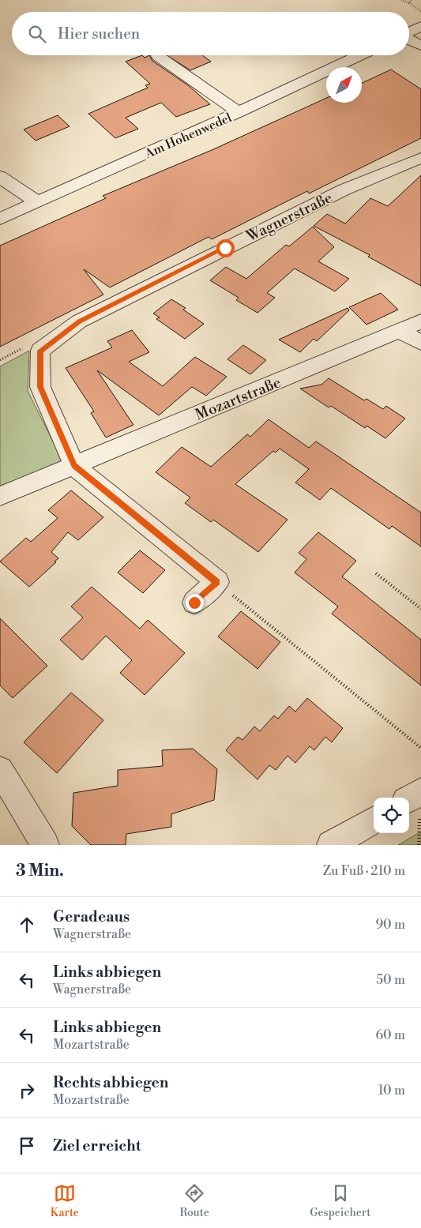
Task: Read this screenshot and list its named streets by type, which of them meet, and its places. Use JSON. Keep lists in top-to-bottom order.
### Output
{
  "streets": {
    "street": ["Am Hohenwedel", "Wagnerstraße", "Mozartstraße"]
  },
  "crossings": [
    ["Wagnerstraße", "Mozartstraße"]
  ],
  "north": "top right",
  "page": {
    "search": "Hier suchen",
    "heading": ["3 Min.", "Zu Fuß · 210 m"],
    "list": [
      ["Geradeaus", "Wagnerstraße", "90 m"],
      ["Links abbiegen", "Wagnerstraße", "50 m"],
      ["Links abbiegen", "Mozartstraße", "60 m"],
      ["Rechts abbiegen", "Mozartstraße", "10 m"],
      "Ziel erreicht"
    ],
    "nav": ["Karte", "Route", "Gespeichert"]
  }
}
